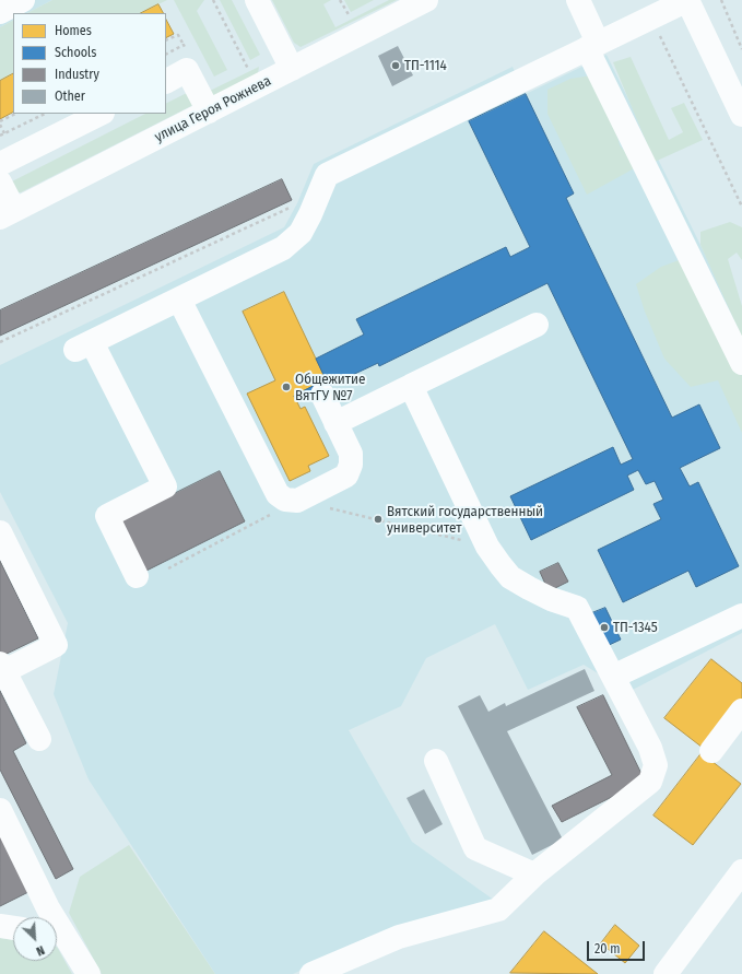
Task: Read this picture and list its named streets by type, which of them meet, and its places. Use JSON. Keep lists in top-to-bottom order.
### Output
{
  "streets": {
    "street": ["улица Героя Рожнева"]
  },
  "places": [
    "ТП-1114",
    "Общежитие ВятГУ №7",
    "Вятский государственный университет",
    "ТП-1345"
  ],
  "legend": [
    "Homes",
    "Schools",
    "Industry",
    "Other"
  ],
  "scale_bar": "20 m",
  "north": "bottom right"
}
